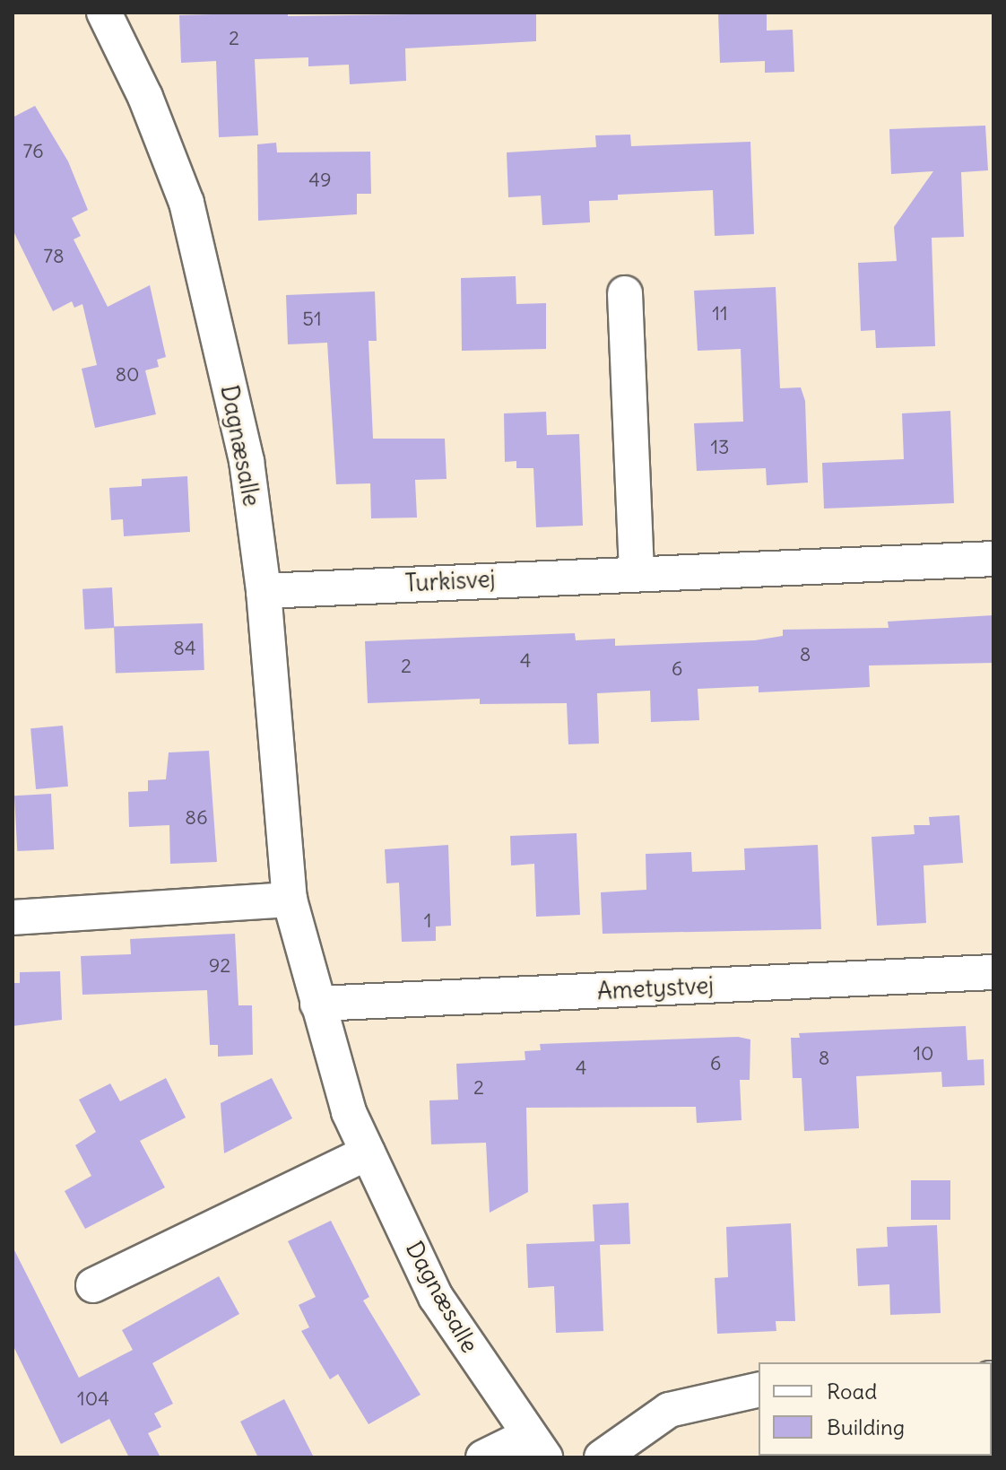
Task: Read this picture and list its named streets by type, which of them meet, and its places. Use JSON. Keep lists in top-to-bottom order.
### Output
{
  "streets": {
    "street": ["Dagnæsalle", "Turkisvej", "Ametystvej"]
  },
  "crossings": [
    ["Dagnæsalle", "Turkisvej"],
    ["Dagnæsalle", "Ametystvej"]
  ],
  "house_numbers": [
    "2",
    "76",
    "49",
    "78",
    "11",
    "51",
    "80",
    "13",
    "84",
    "8",
    "4",
    "2",
    "6",
    "86",
    "1",
    "92",
    "10",
    "8",
    "6",
    "4",
    "2",
    "104"
  ],
  "legend": ["Road", "Building"]
}
